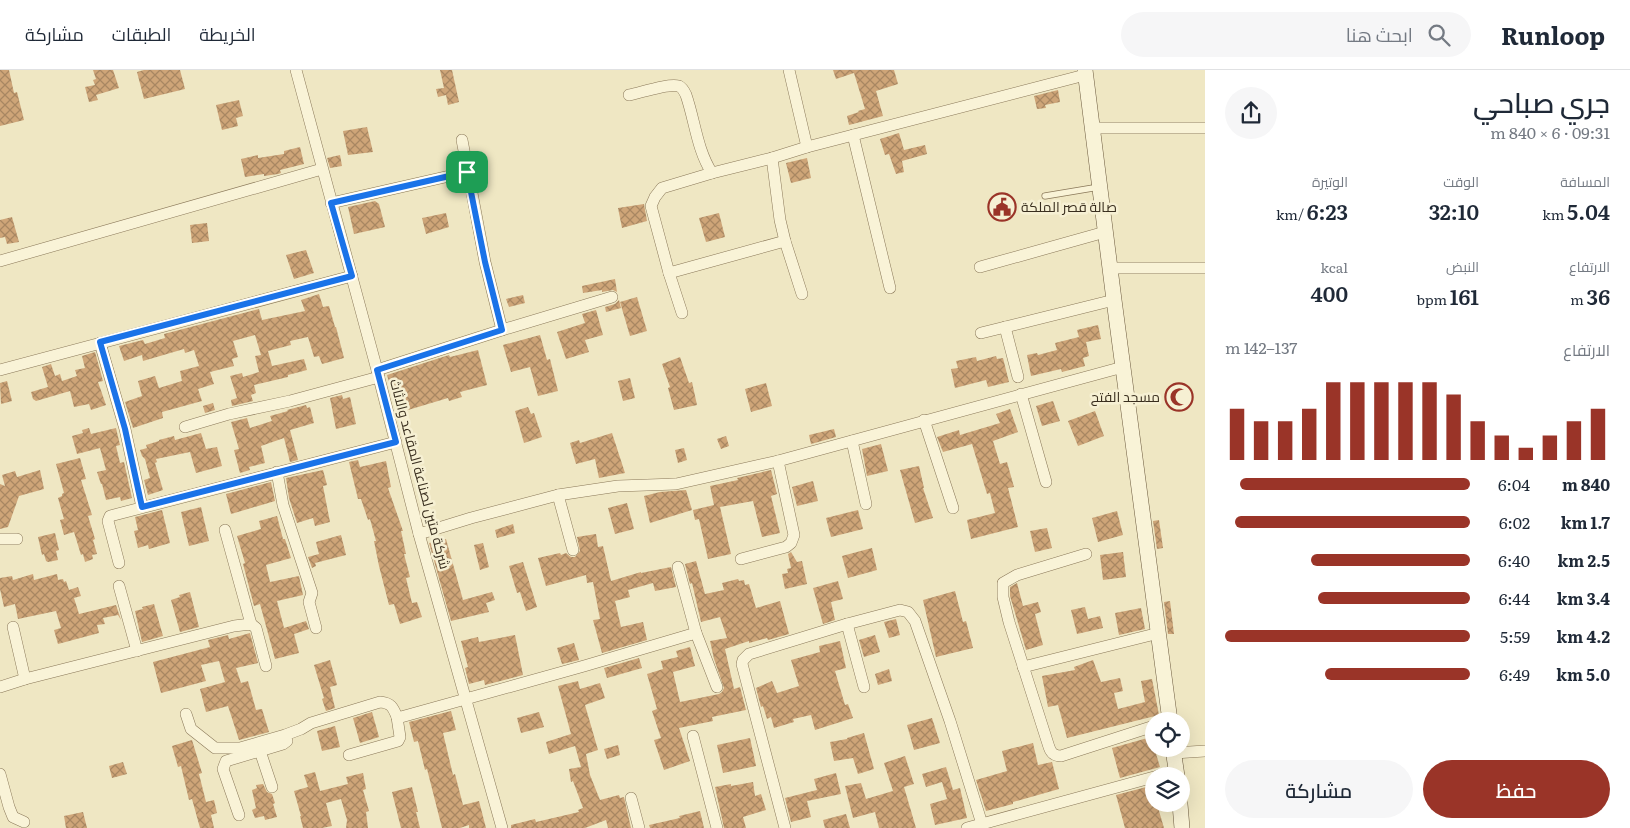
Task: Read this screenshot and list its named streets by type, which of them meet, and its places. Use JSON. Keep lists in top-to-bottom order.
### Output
{
  "streets": {
    "street": ["شركة متين لصناعة المقاعد والاثاث"]
  },
  "places": {
    "public building": ["صالة قصر الملكة"],
    "mosque": ["مسجد الفتح"]
  },
  "page": {
    "header": "Runloop",
    "search": "ابحث هنا",
    "nav": ["الخريطة", "الطبقات", "مشاركة"],
    "heading": ["جري صباحي", "09:31 · 6 × 840 m"],
    "stats": [
      ["المسافة", "5.04 km"],
      ["الوقت", "32:10"],
      ["الوتيرة", "6:23 /km"],
      ["الارتفاع", "36 m"],
      ["النبض", "161 bpm"],
      ["kcal", "400"]
    ],
    "chart": ["الارتفاع", "137–142 m"],
    "list": [
      {
        "name": "840 m",
        "note": "6:04"
      },
      {
        "name": "1.7 km",
        "note": "6:02"
      },
      {
        "name": "2.5 km",
        "note": "6:40"
      },
      {
        "name": "3.4 km",
        "note": "6:44"
      },
      {
        "name": "4.2 km",
        "note": "5:59"
      },
      {
        "name": "5.0 km",
        "note": "6:49"
      }
    ],
    "buttons": ["حفظ", "مشاركة"]
  }
}
